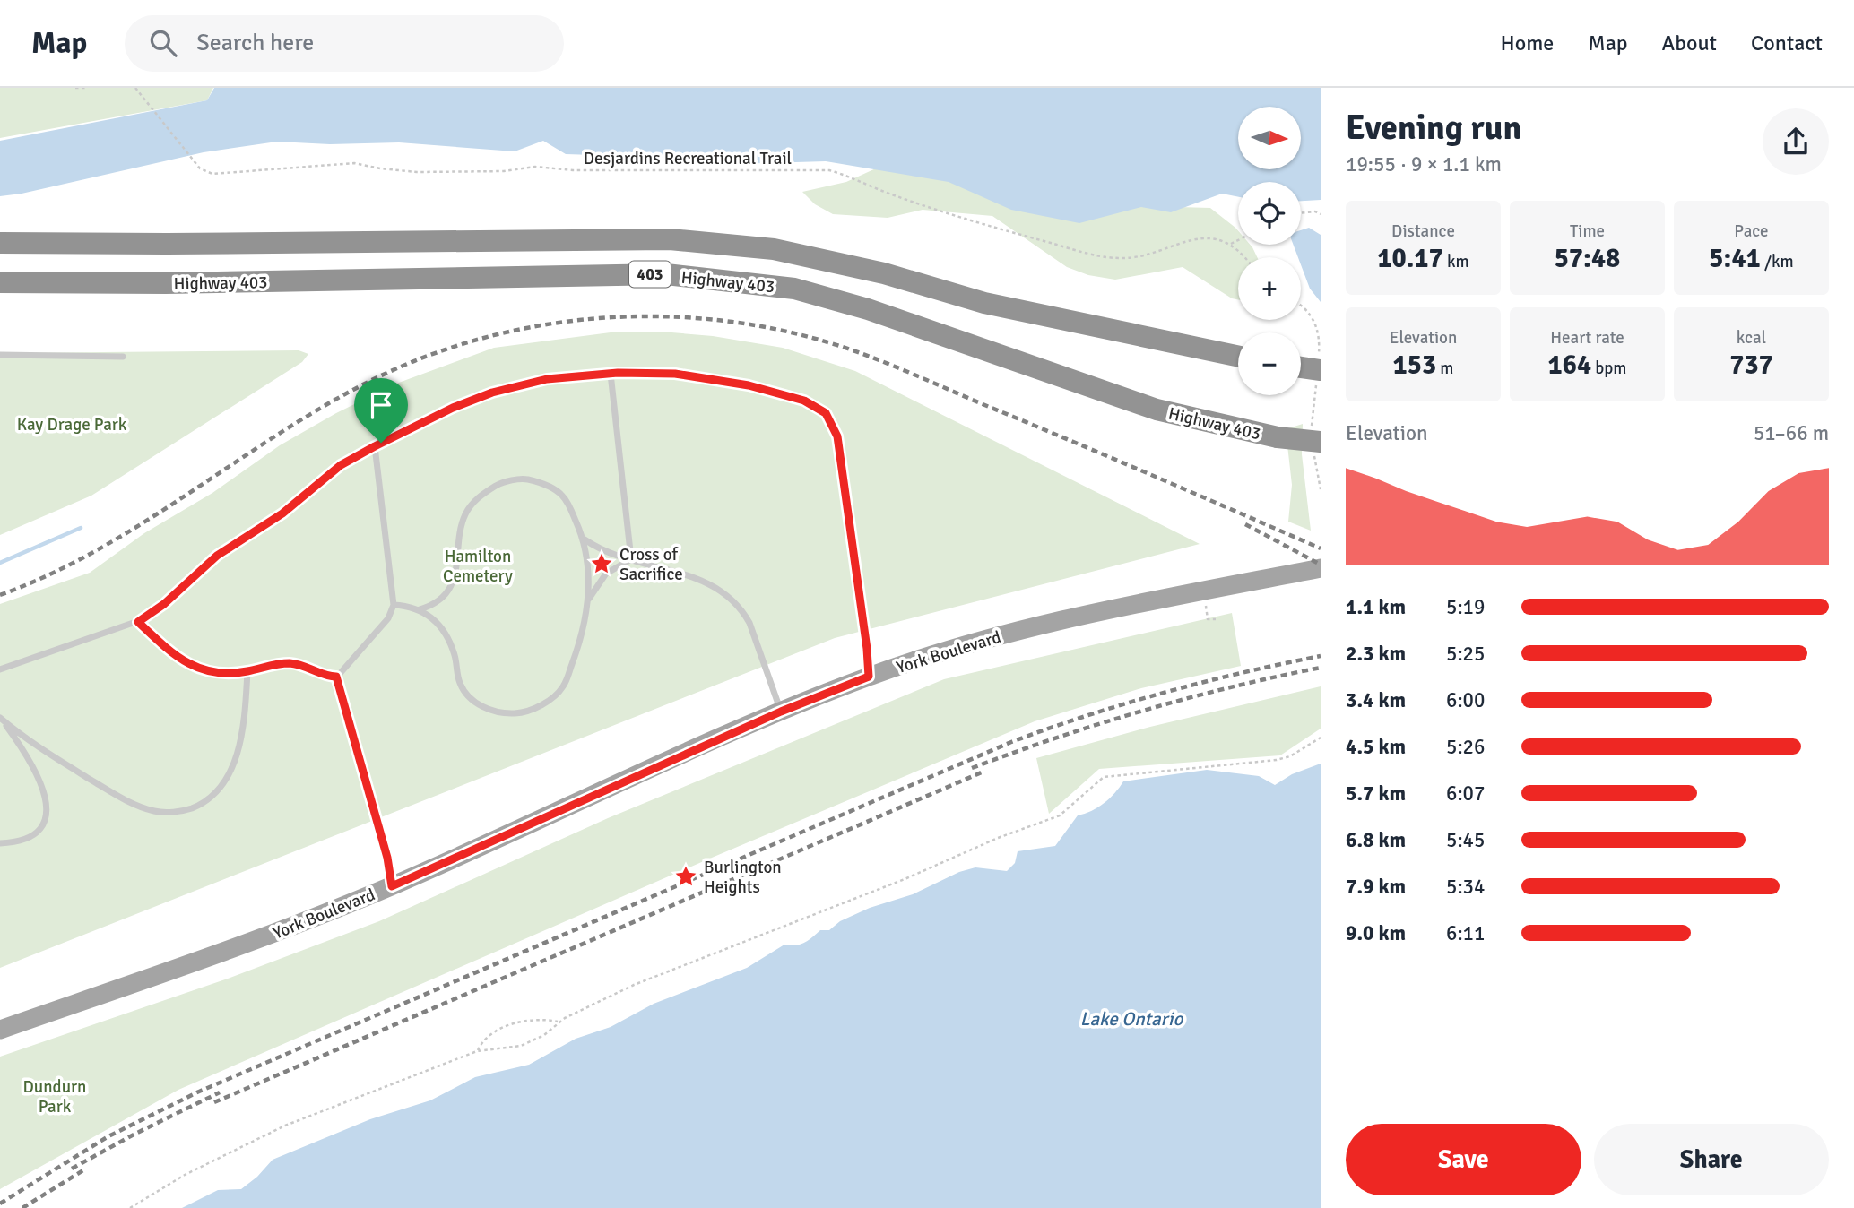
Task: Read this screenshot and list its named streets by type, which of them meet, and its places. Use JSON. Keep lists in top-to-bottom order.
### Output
{
  "streets": {
    "highway": ["403", "Highway 403"],
    "main road": ["York Boulevard"],
    "path": ["Desjardins Recreational Trail"]
  },
  "water": ["Lake Ontario"],
  "parks": ["Kay Drage Park", "Hamilton Cemetery", "Dundurn Park"],
  "places": {
    "place": ["Cross of Sacrifice", "Burlington Heights"]
  },
  "north": "right",
  "page": {
    "header": "Map",
    "search": "Search here",
    "nav": [
      "Home",
      "Map",
      "About",
      "Contact"
    ],
    "heading": ["Evening run", "19:55 · 9 × 1.1 km"],
    "map_buttons": ["+", "−"],
    "stats": [
      ["Distance", "10.17 km"],
      ["Time", "57:48"],
      ["Pace", "5:41 /km"],
      ["Elevation", "153 m"],
      ["Heart rate", "164 bpm"],
      ["kcal", "737"]
    ],
    "chart": ["Elevation", "51–66 m"],
    "list": [
      {
        "name": "1.1 km",
        "note": "5:19"
      },
      {
        "name": "2.3 km",
        "note": "5:25"
      },
      {
        "name": "3.4 km",
        "note": "6:00"
      },
      {
        "name": "4.5 km",
        "note": "5:26"
      },
      {
        "name": "5.7 km",
        "note": "6:07"
      },
      {
        "name": "6.8 km",
        "note": "5:45"
      },
      {
        "name": "7.9 km",
        "note": "5:34"
      },
      {
        "name": "9.0 km",
        "note": "6:11"
      }
    ],
    "buttons": ["Save", "Share"]
  }
}
